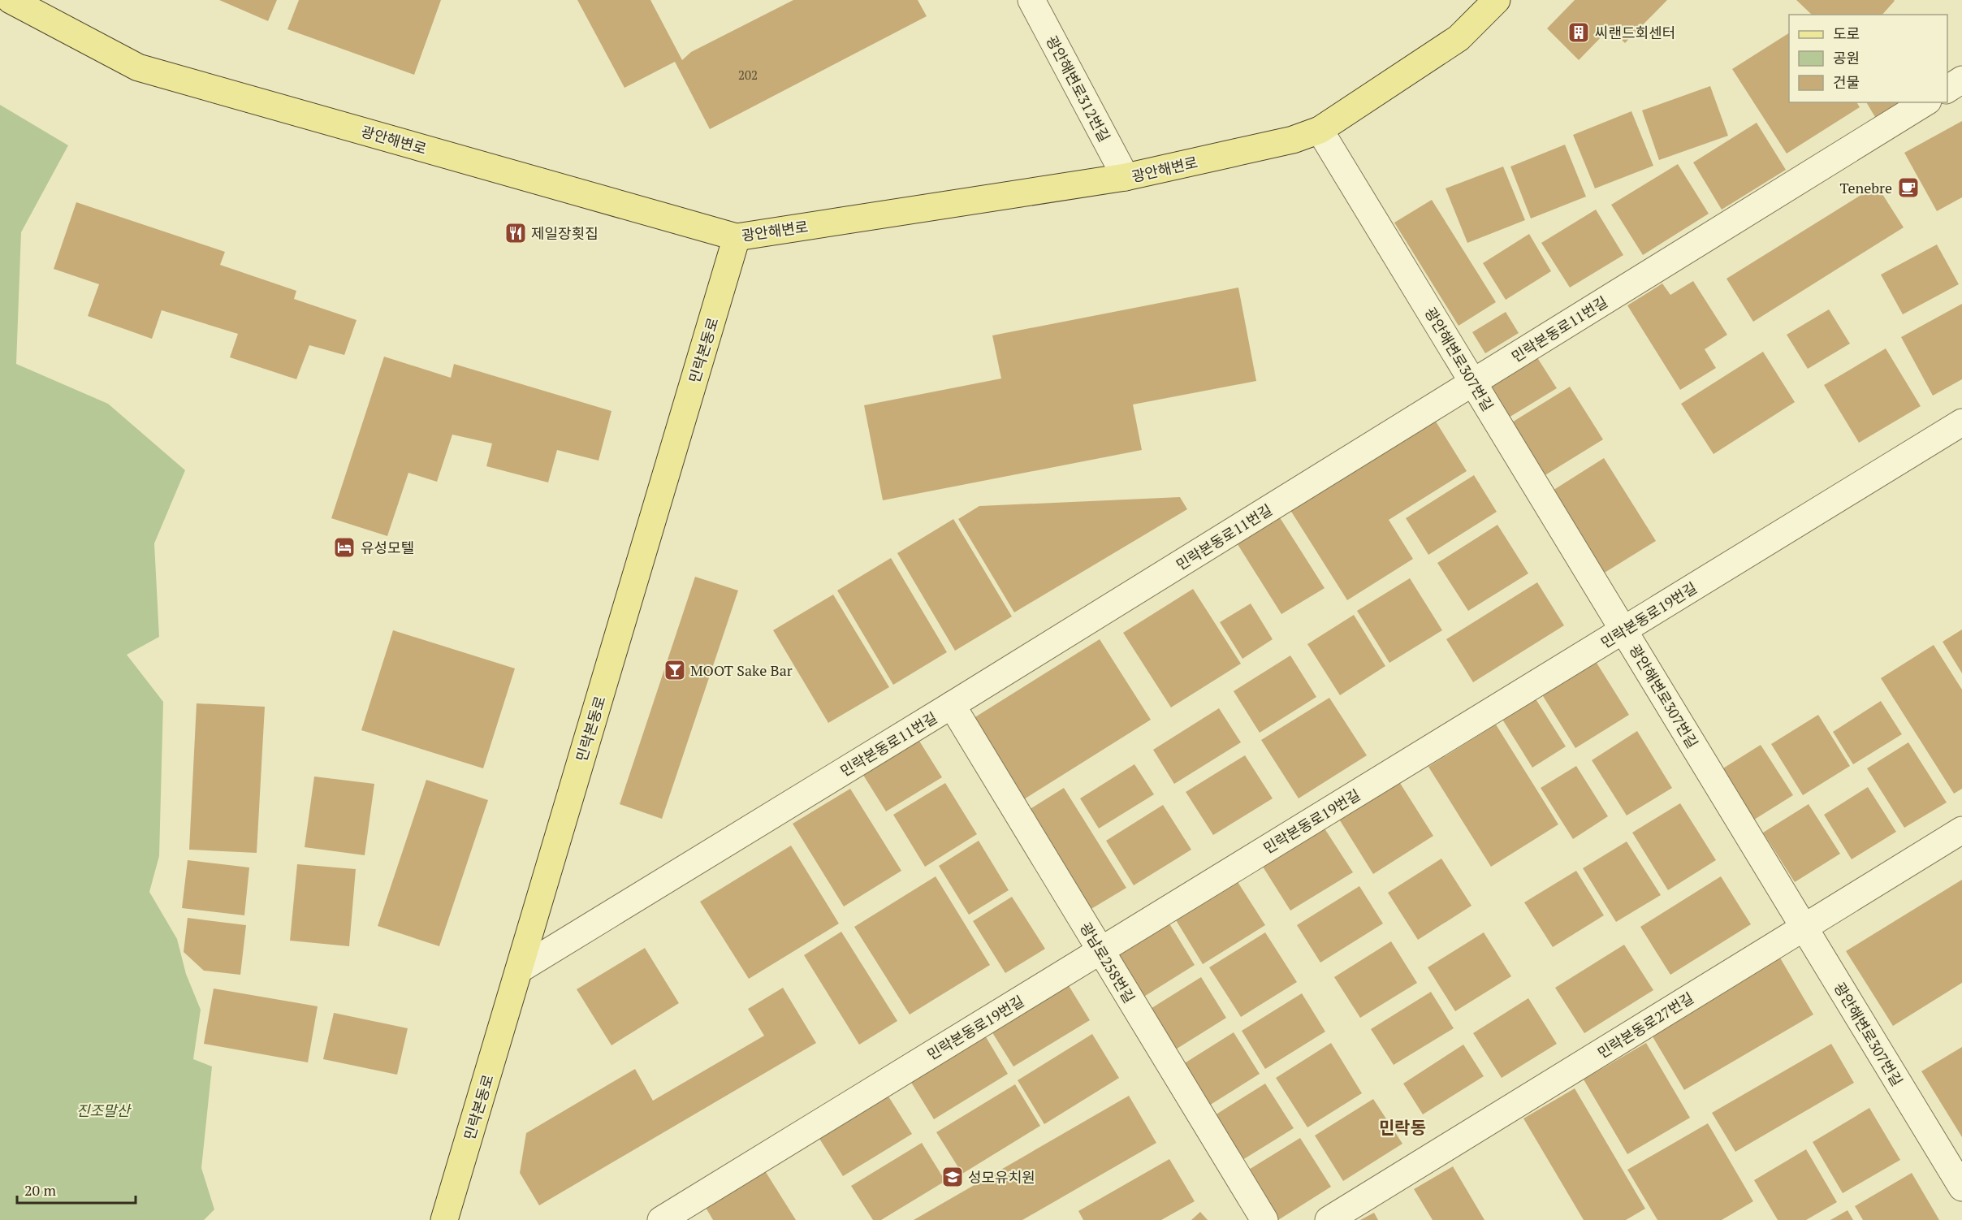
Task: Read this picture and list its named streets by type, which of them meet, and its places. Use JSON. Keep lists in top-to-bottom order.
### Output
{
  "streets": {
    "main road": ["광안해변로", "민락본동로"],
    "street": [
      "광안해변로312번길",
      "민락본동로11번길",
      "광안해변로307번길",
      "민락본동로19번길",
      "광남로258번길",
      "민락본동로27번길"
    ]
  },
  "crossings": [
    ["광안해변로312번길", "광안해변로"],
    ["광안해변로", "민락본동로"],
    ["광안해변로", "광안해변로307번길"],
    ["민락본동로11번길", "민락본동로"],
    ["민락본동로11번길", "광안해변로307번길"],
    ["민락본동로11번길", "광남로258번길"],
    ["광안해변로307번길", "민락본동로19번길"],
    ["광안해변로307번길", "민락본동로27번길"],
    ["민락본동로19번길", "광남로258번길"]
  ],
  "districts": ["민락동"],
  "parks": ["진조말산"],
  "places": {
    "building": ["씨랜드회센터"],
    "cafe": ["Tenebre"],
    "restaurant": ["제일장횟집"],
    "hotel": ["유성모텔"],
    "bar": ["MOOT Sake Bar"],
    "school or university": ["성모유치원"]
  },
  "house_numbers": ["202"],
  "legend": ["도로", "공원", "건물"],
  "scale_bar": "20 m"
}
